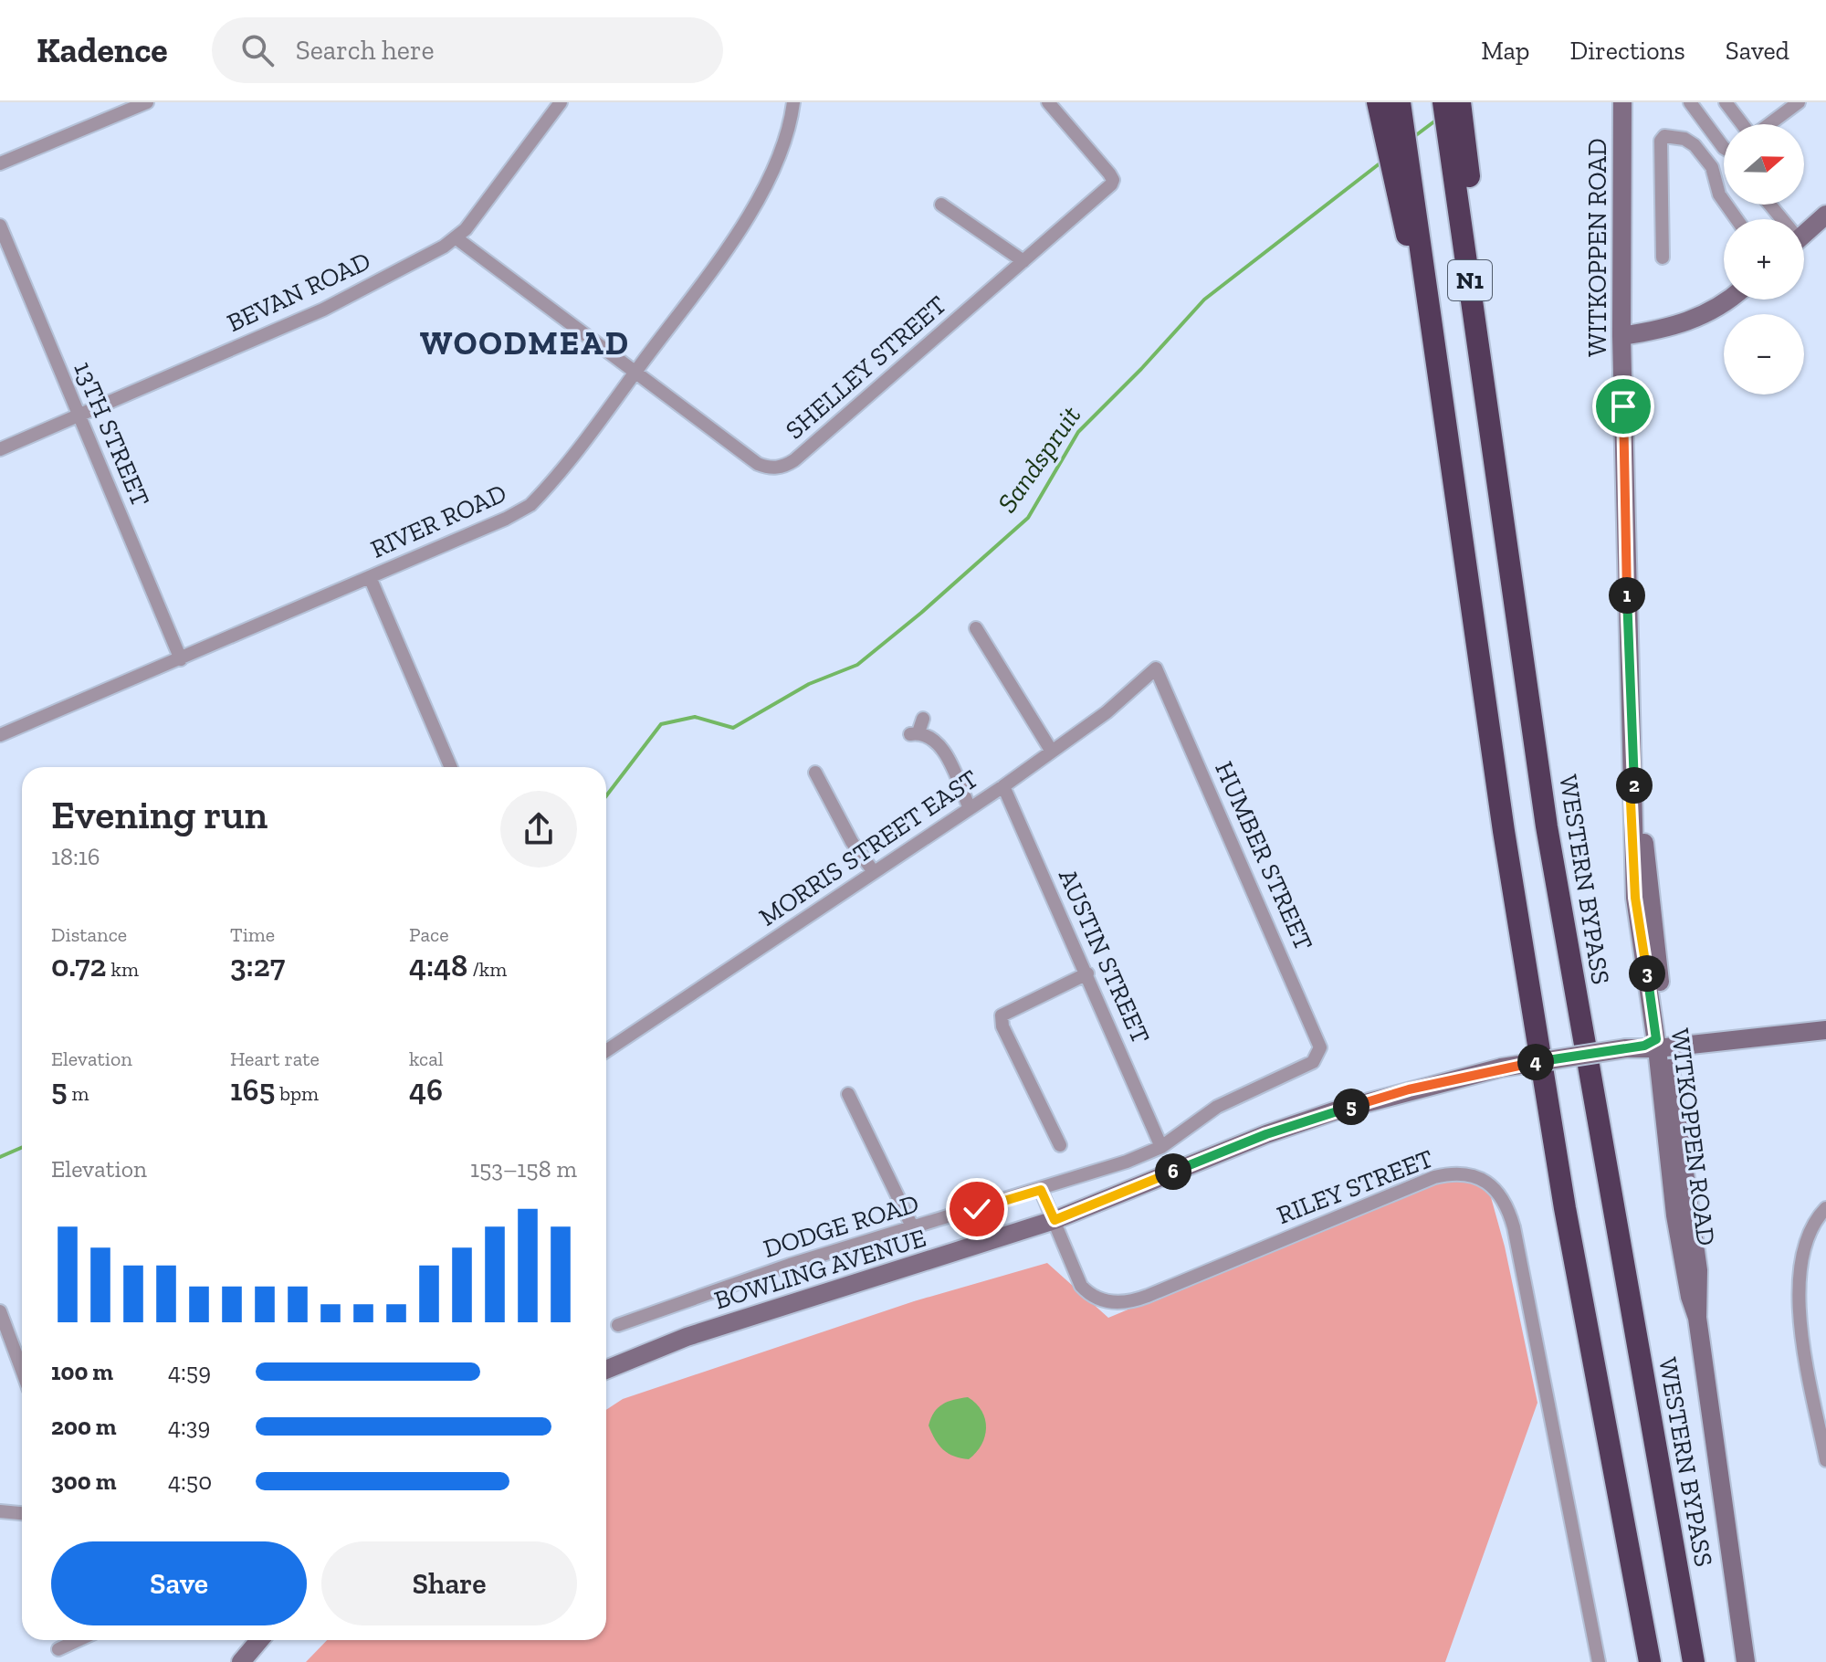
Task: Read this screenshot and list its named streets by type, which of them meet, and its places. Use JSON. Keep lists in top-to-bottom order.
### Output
{
  "streets": {
    "highway": ["WESTERN BYPASS"],
    "main road": ["WITKOPPEN ROAD", "BOWLING AVENUE"],
    "street": [
      "BEVAN ROAD",
      "SHELLEY STREET",
      "13TH STREET",
      "RIVER ROAD",
      "MORRIS STREET EAST",
      "HUMBER STREET",
      "AUSTIN STREET",
      "RILEY STREET",
      "DODGE ROAD"
    ]
  },
  "crossings": [
    ["WITKOPPEN ROAD", "BOWLING AVENUE"],
    ["BEVAN ROAD", "SHELLEY STREET"],
    ["BEVAN ROAD", "13TH STREET"],
    ["SHELLEY STREET", "RIVER ROAD"],
    ["13TH STREET", "RIVER ROAD"],
    ["MORRIS STREET EAST", "HUMBER STREET"],
    ["MORRIS STREET EAST", "AUSTIN STREET"],
    ["HUMBER STREET", "DODGE ROAD"],
    ["AUSTIN STREET", "DODGE ROAD"],
    ["RILEY STREET", "DODGE ROAD"],
    ["RILEY STREET", "BOWLING AVENUE"]
  ],
  "districts": ["WOODMEAD"],
  "water": ["Sandspruit"],
  "north": "right",
  "page": {
    "header": "Kadence",
    "search": "Search here",
    "nav": ["Map", "Directions", "Saved"],
    "map_buttons": ["+", "−"],
    "pins": [
      "1",
      "2",
      "3",
      "4",
      "5",
      "6"
    ],
    "heading": ["Evening run", "18:16"],
    "stats": [
      ["Distance", "0.72 km"],
      ["Time", "3:27"],
      ["Pace", "4:48 /km"],
      ["Elevation", "5 m"],
      ["Heart rate", "165 bpm"],
      ["kcal", "46"]
    ],
    "chart": ["Elevation", "153–158 m"],
    "list": [
      {
        "name": "100 m",
        "note": "4:59"
      },
      {
        "name": "200 m",
        "note": "4:39"
      },
      {
        "name": "300 m",
        "note": "4:50"
      }
    ],
    "buttons": ["Save", "Share"]
  }
}
